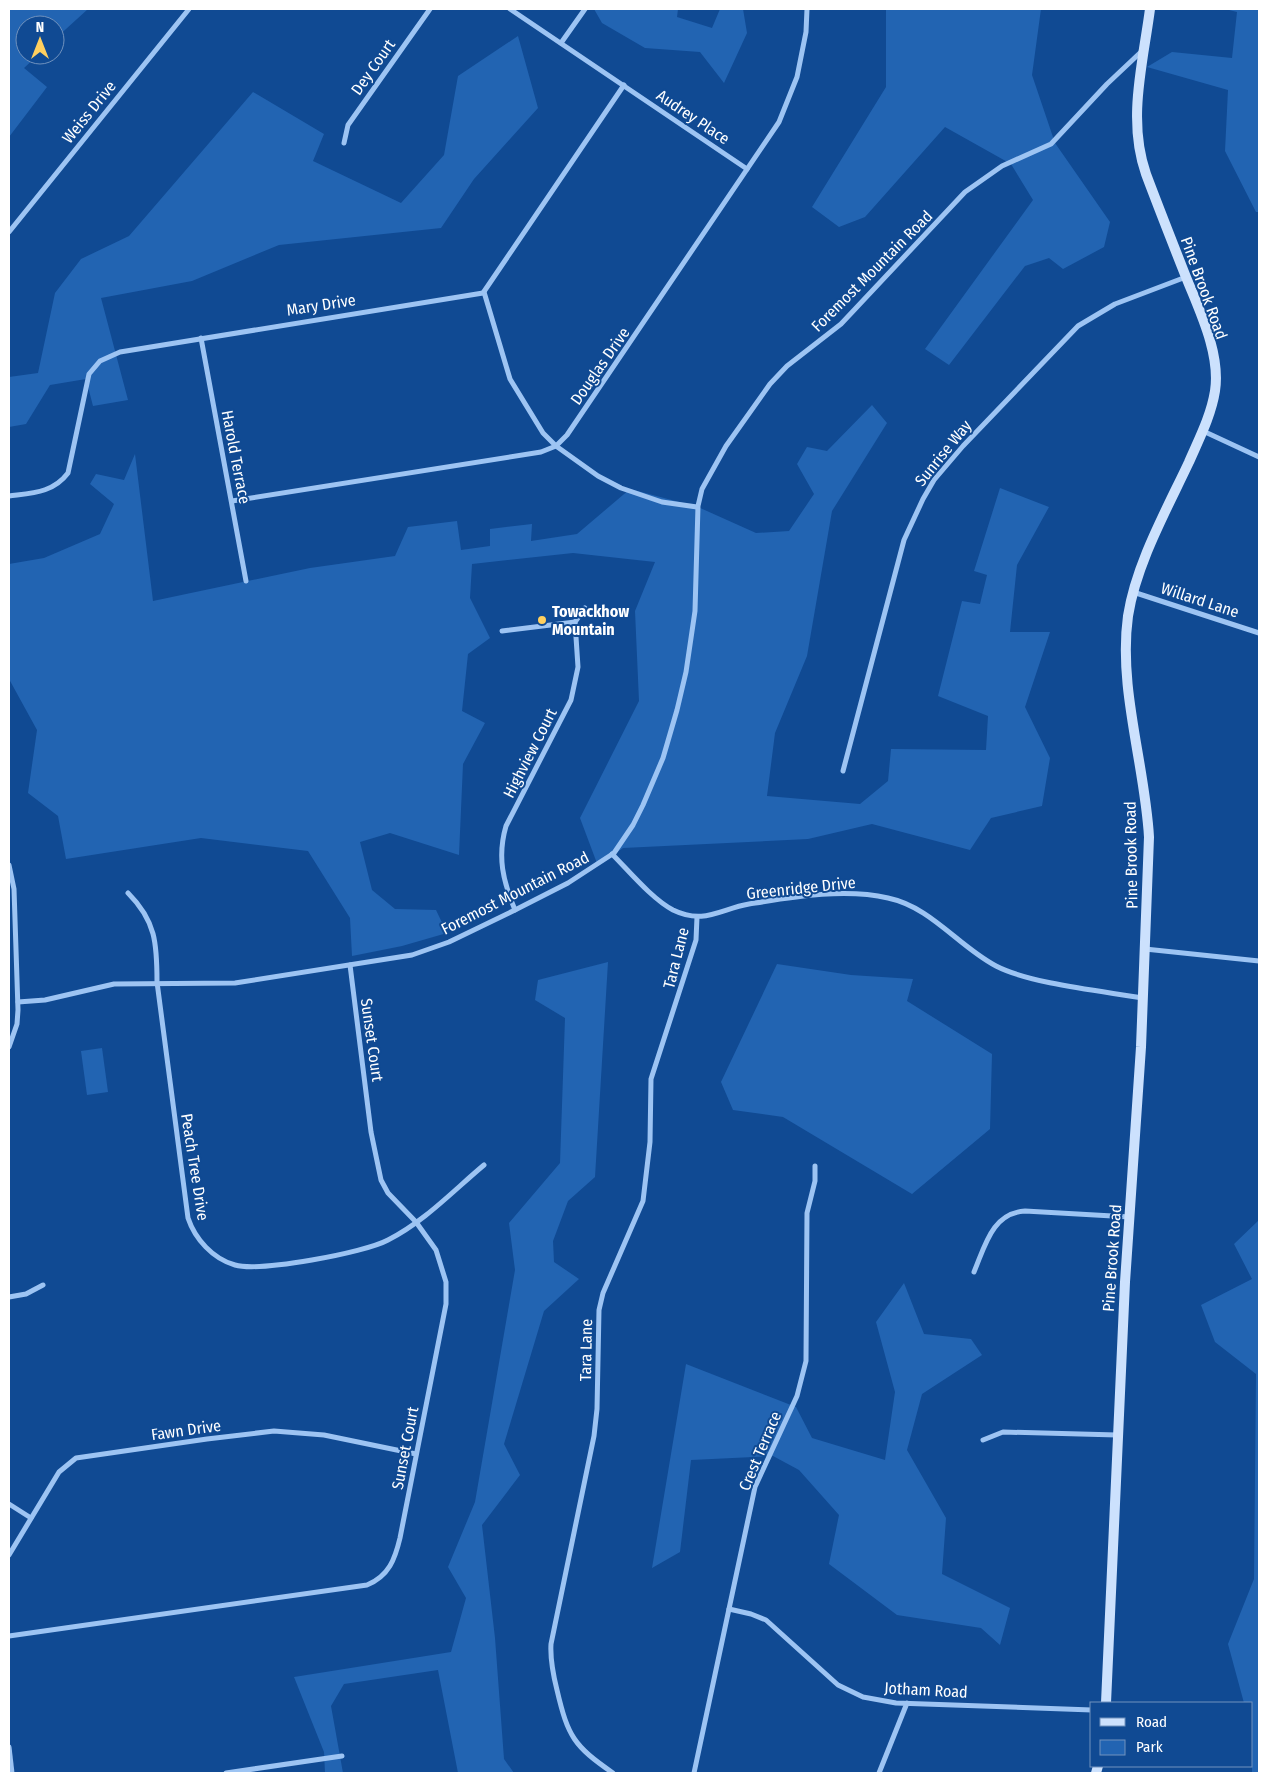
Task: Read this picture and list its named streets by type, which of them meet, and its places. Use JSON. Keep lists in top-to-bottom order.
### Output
{
  "streets": {
    "street": [
      "Dey Court",
      "Weiss Drive",
      "Audrey Place",
      "Foremost Mountain Road",
      "Pine Brook Road",
      "Mary Drive",
      "Douglas Drive",
      "Sunrise Way",
      "Harold Terrace",
      "Willard Lane",
      "Highview Court",
      "Greenridge Drive",
      "Tara Lane",
      "Sunset Court",
      "Peach Tree Drive",
      "Fawn Drive",
      "Crest Terrace",
      "Jotham Road"
    ]
  },
  "crossings": [
    ["Audrey Place", "Douglas Drive"],
    ["Foremost Mountain Road", "Pine Brook Road"],
    ["Foremost Mountain Road", "Highview Court"],
    ["Foremost Mountain Road", "Greenridge Drive"],
    ["Foremost Mountain Road", "Sunset Court"],
    ["Foremost Mountain Road", "Peach Tree Drive"],
    ["Pine Brook Road", "Sunrise Way"],
    ["Pine Brook Road", "Willard Lane"],
    ["Pine Brook Road", "Greenridge Drive"],
    ["Mary Drive", "Harold Terrace"],
    ["Greenridge Drive", "Tara Lane"],
    ["Sunset Court", "Peach Tree Drive"],
    ["Sunset Court", "Fawn Drive"],
    ["Crest Terrace", "Jotham Road"]
  ],
  "places": ["Towackhow Mountain"],
  "legend": ["Road", "Park"],
  "north": "top"
}
